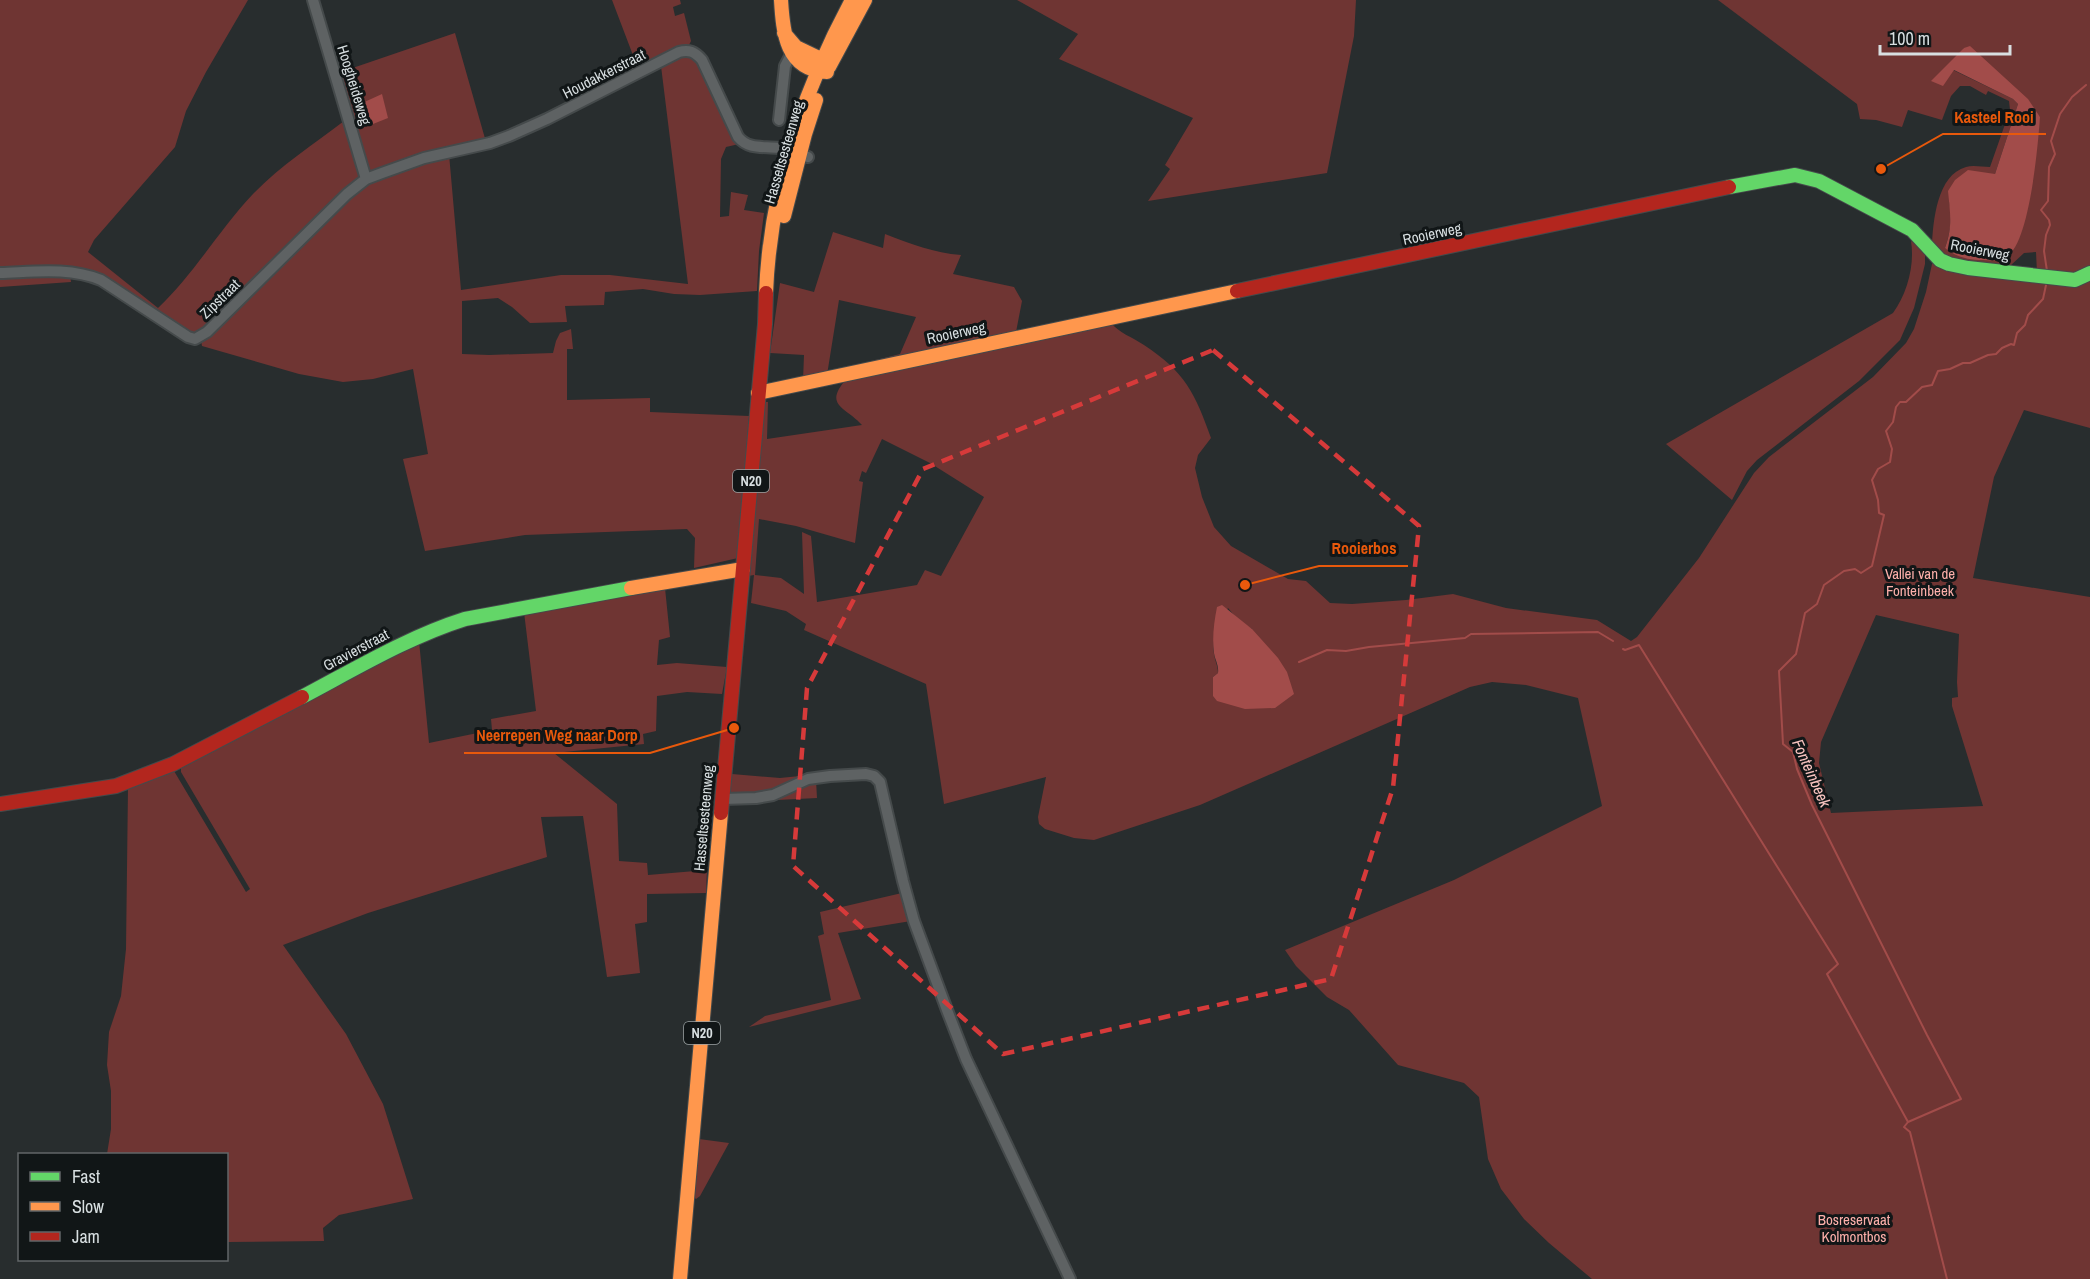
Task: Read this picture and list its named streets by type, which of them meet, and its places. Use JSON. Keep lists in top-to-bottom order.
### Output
{
  "streets": {
    "street": [
      "Houdakkerstraat",
      "Hoogheideweg",
      "Hasseltsesteenweg",
      "Rooierweg",
      "Zipstraat",
      "N20",
      "Gravierstraat"
    ]
  },
  "crossings": [
    ["Houdakkerstraat", "Hoogheideweg"],
    ["Houdakkerstraat", "Hasseltsesteenweg"],
    ["Houdakkerstraat", "Zipstraat"],
    ["Hoogheideweg", "Zipstraat"],
    ["Hasseltsesteenweg", "Rooierweg"],
    ["Hasseltsesteenweg", "Gravierstraat"]
  ],
  "water": ["Fonteinbeek"],
  "parks": ["Vallei van de Fonteinbeek", "Bosreservaat Kolmontbos"],
  "places": ["Kasteel Rooi", "Rooierbos", "Neerrepen Weg naar Dorp"],
  "legend": ["Fast", "Slow", "Jam"],
  "scale_bar": "100 m"
}
